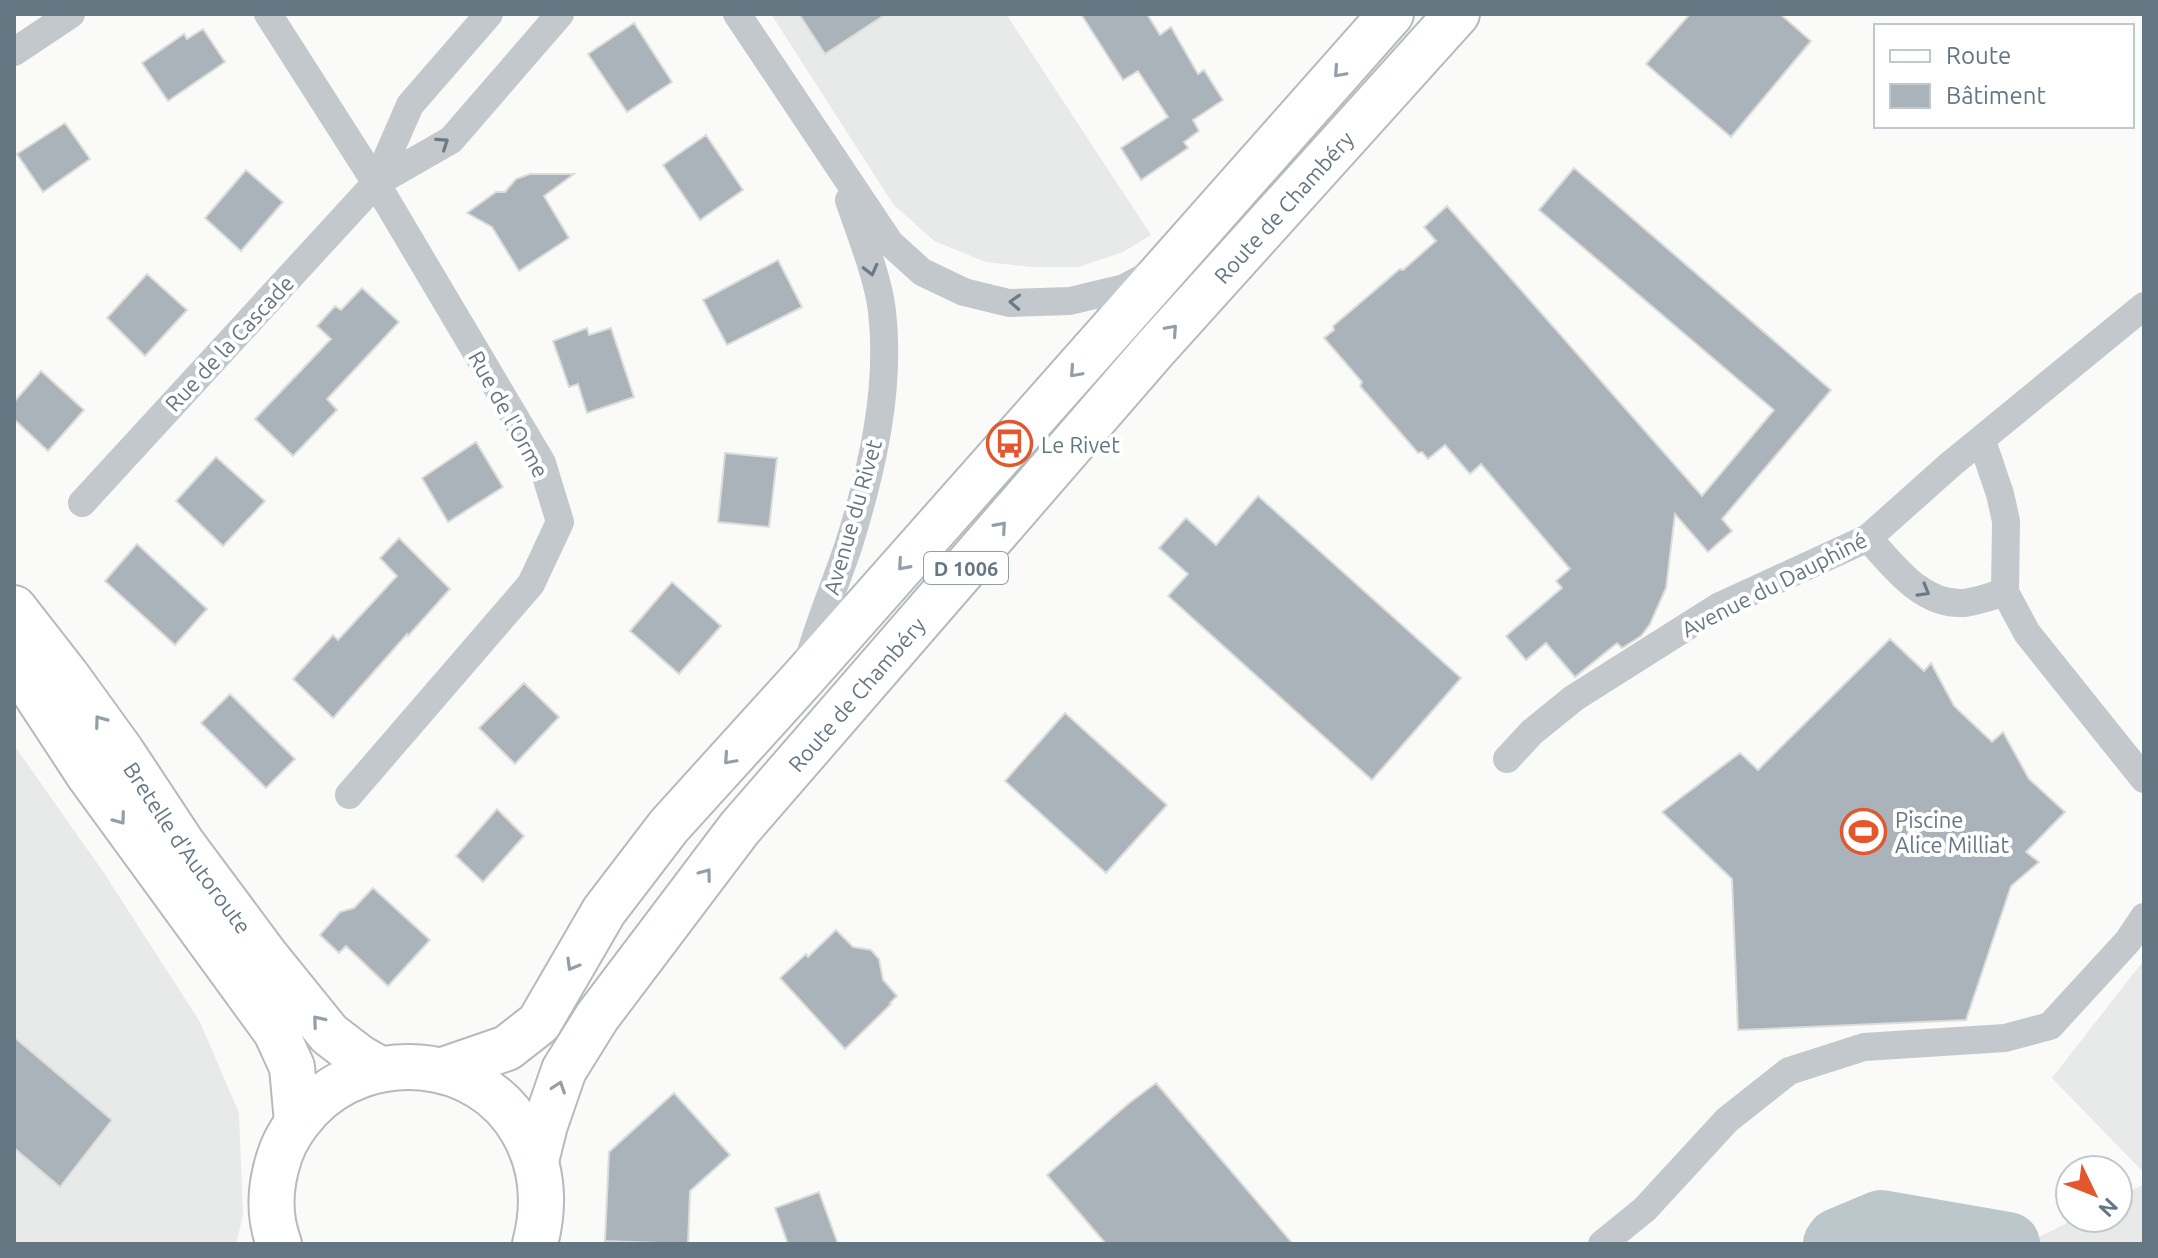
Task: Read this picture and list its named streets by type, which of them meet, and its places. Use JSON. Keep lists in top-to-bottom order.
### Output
{
  "streets": {
    "main road": ["Route de Chambéry", "D 1006", "Bretelle d'Autoroute"],
    "street": [
      "Rue de la Cascade",
      "Rue de l'Orme",
      "Avenue du Rivet",
      "Avenue du Dauphiné"
    ]
  },
  "crossings": [
    ["Rue de la Cascade", "Rue de l'Orme"],
    ["Avenue du Rivet", "D 1006"]
  ],
  "places": {
    "bus stop": ["Le Rivet"],
    "sports": ["Piscine Alice Milliat"]
  },
  "legend": ["Route", "Bâtiment"],
  "north": "bottom right"
}
